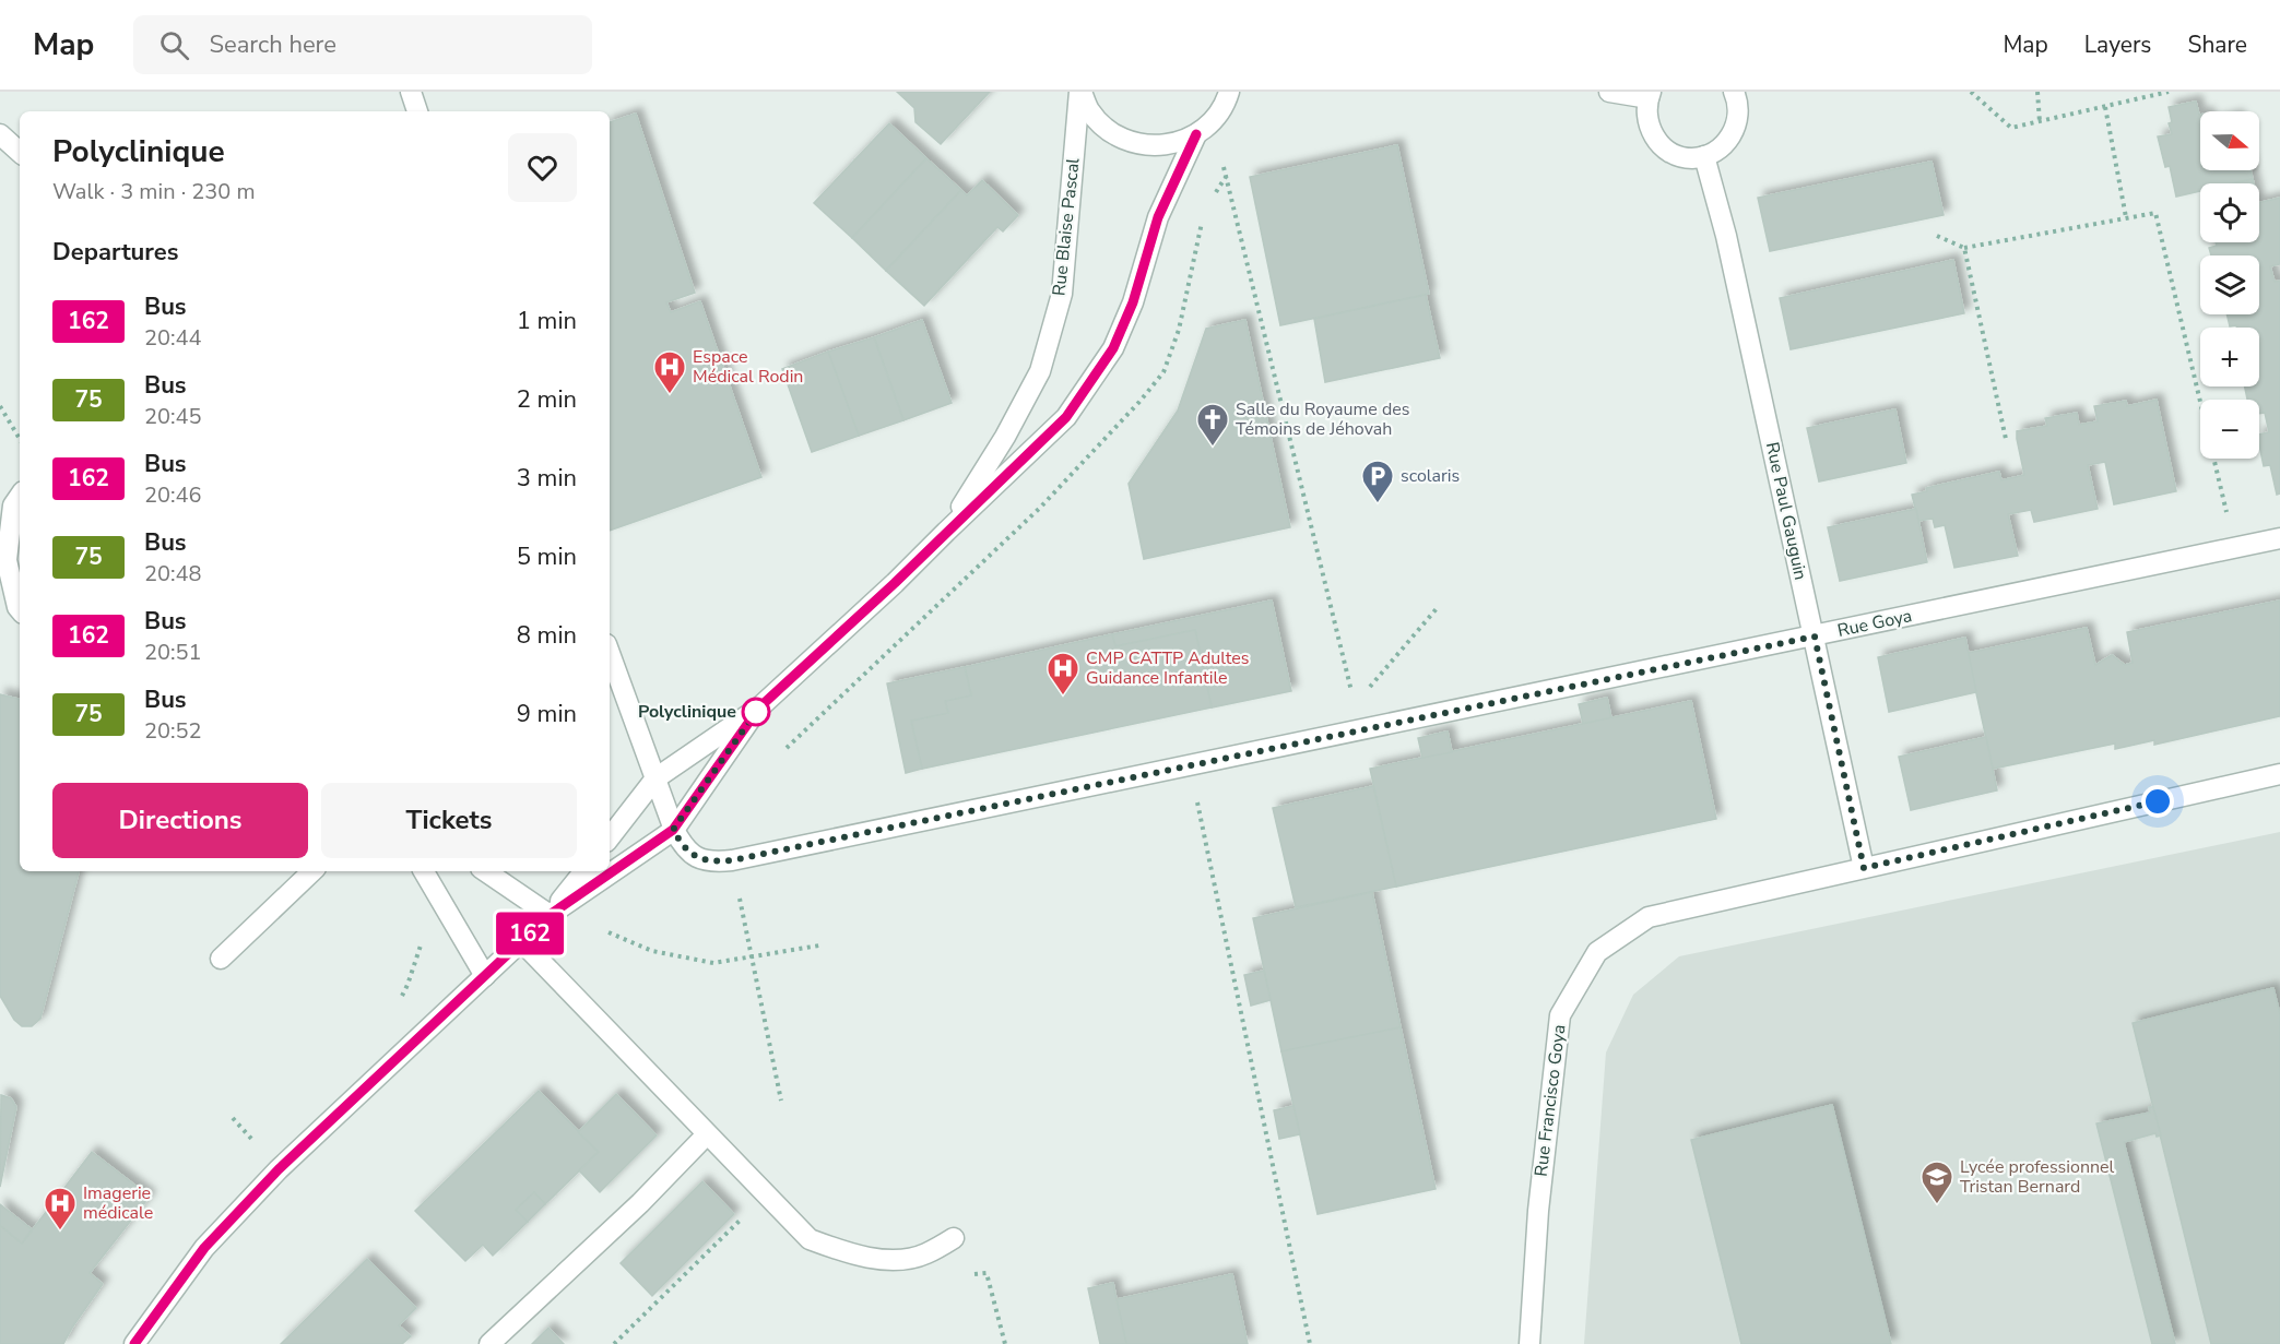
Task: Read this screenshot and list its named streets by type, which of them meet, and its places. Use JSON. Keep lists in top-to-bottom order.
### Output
{
  "streets": {
    "street": [
      "Rue Blaise Pascal",
      "Rue Paul Gauguin",
      "Rue Goya",
      "Rue Francisco Goya"
    ]
  },
  "crossings": [
    ["Rue Blaise Pascal", "Rue Goya"],
    ["Rue Paul Gauguin", "Rue Goya"],
    ["Rue Paul Gauguin", "Rue Francisco Goya"]
  ],
  "places": {
    "hospital": ["Espace Médical Rodin", "CMP CATTP Adultes Guidance Infantile", "Imagerie médicale"],
    "church": ["Salle du Royaume des Témoins de Jéhovah"],
    "parking": ["scolaris"],
    "other": ["Polyclinique"],
    "school or university": ["Lycée professionnel Tristan Bernard"]
  },
  "lines": ["bus line 162"],
  "north": "right",
  "page": {
    "header": "Map",
    "search": "Search here",
    "nav": ["Map", "Layers", "Share"],
    "on_map": "162",
    "map_buttons": ["+", "−"],
    "heading": [
      ["Polyclinique", "Walk · 3 min · 230 m"],
      "Departures"
    ],
    "list": [
      {
        "mark": "162",
        "name": "Bus",
        "note": "20:44",
        "value": "1 min"
      },
      {
        "mark": "75",
        "name": "Bus",
        "note": "20:45",
        "value": "2 min"
      },
      {
        "mark": "162",
        "name": "Bus",
        "note": "20:46",
        "value": "3 min"
      },
      {
        "mark": "75",
        "name": "Bus",
        "note": "20:48",
        "value": "5 min"
      },
      {
        "mark": "162",
        "name": "Bus",
        "note": "20:51",
        "value": "8 min"
      },
      {
        "mark": "75",
        "name": "Bus",
        "note": "20:52",
        "value": "9 min"
      }
    ],
    "buttons": ["Directions", "Tickets"]
  }
}
